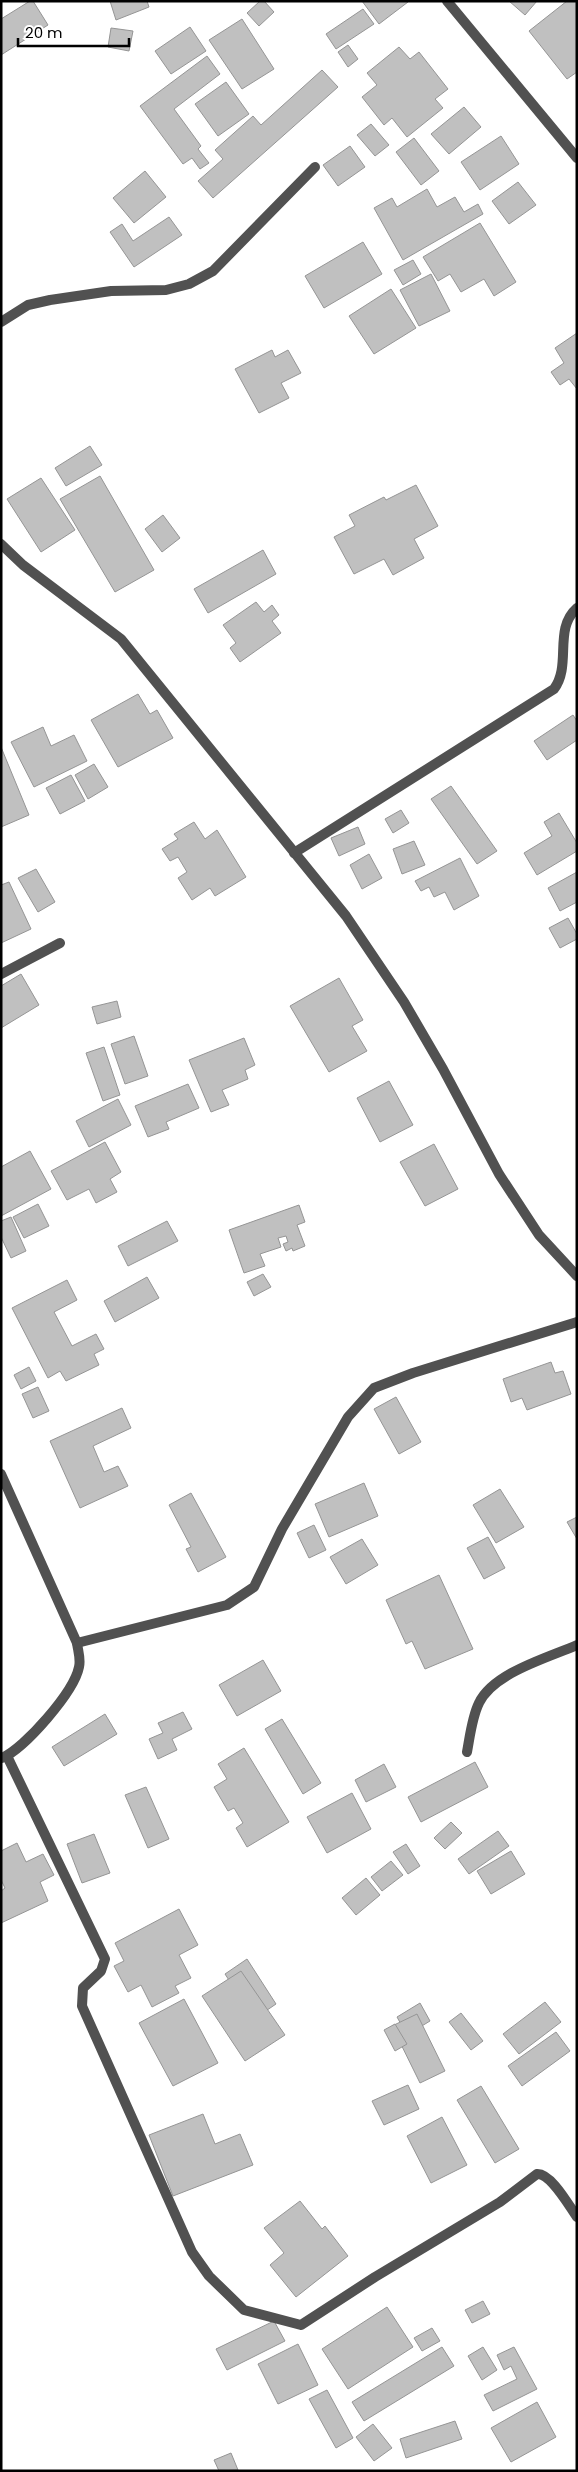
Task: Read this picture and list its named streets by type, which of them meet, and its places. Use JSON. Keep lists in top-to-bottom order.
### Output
{
  "scale_bar": "20 m"
}
